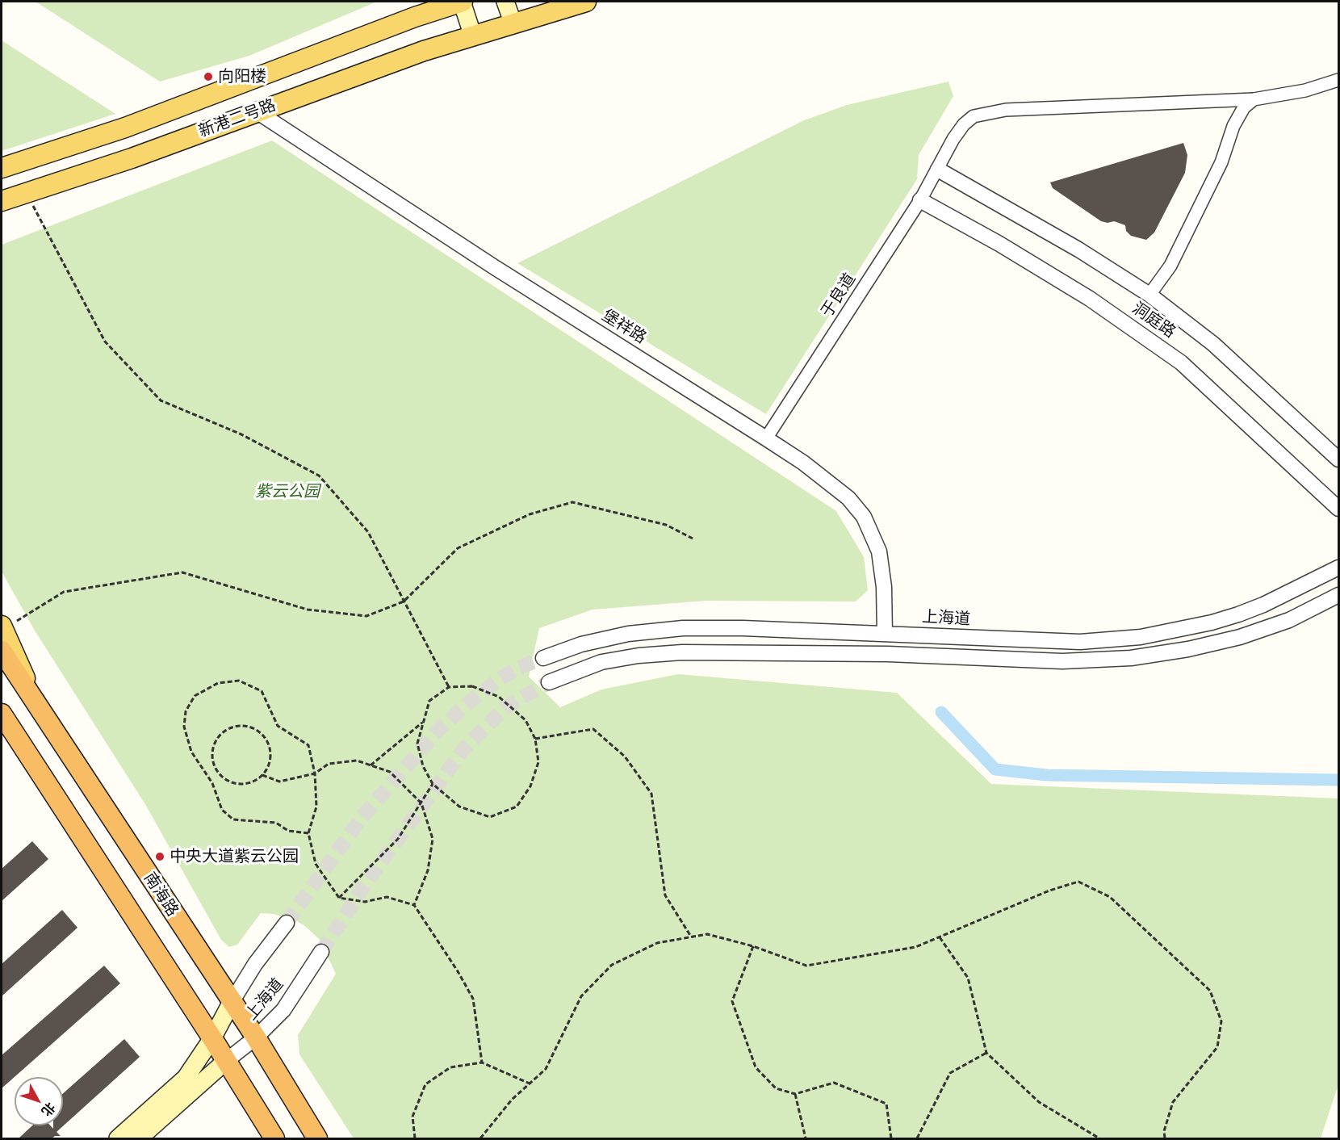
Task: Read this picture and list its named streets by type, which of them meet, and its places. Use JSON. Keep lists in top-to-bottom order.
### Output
{
  "streets": {
    "highway": ["南海路"],
    "main road": ["新港二号路"],
    "street": [
      "于良道",
      "洞庭路",
      "堡祥路",
      "上海道"
    ]
  },
  "crossings": [
    ["新港二号路", "堡祥路"],
    ["于良道", "洞庭路"],
    ["于良道", "堡祥路"],
    ["堡祥路", "上海道"],
    ["上海道", "南海路"]
  ],
  "parks": ["紫云公园"],
  "places": ["向阳楼", "中央大道紫云公园"],
  "north": "bottom right"
}
